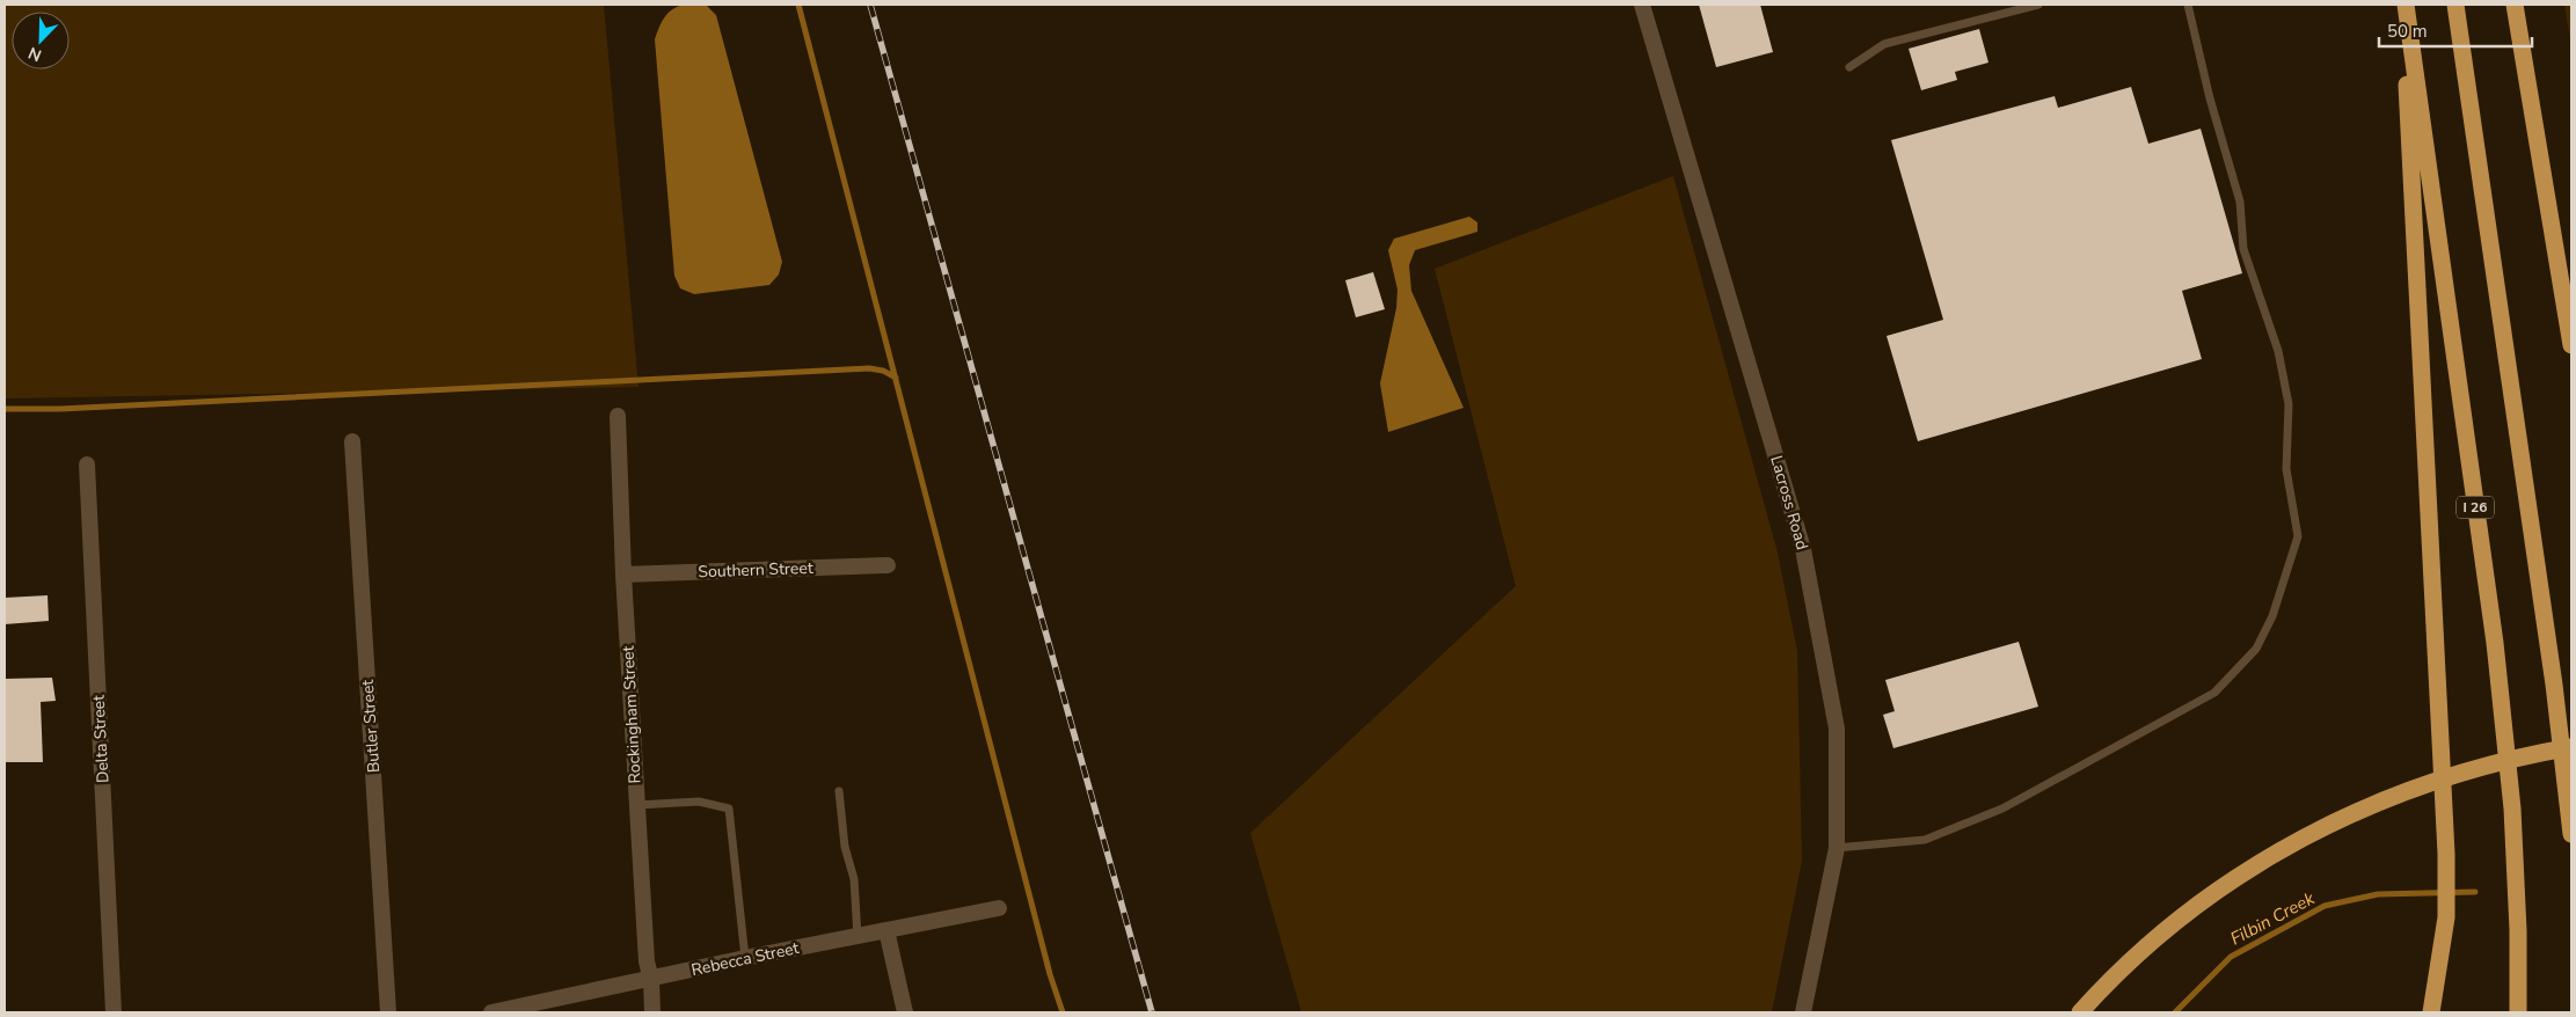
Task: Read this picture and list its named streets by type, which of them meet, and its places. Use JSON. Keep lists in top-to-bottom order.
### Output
{
  "streets": {
    "highway": ["I 26"],
    "street": [
      "Lacross Road",
      "Southern Street",
      "Rockingham Street",
      "Butler Street",
      "Delta Street",
      "Rebecca Street"
    ]
  },
  "crossings": [
    ["Southern Street", "Rockingham Street"],
    ["Rockingham Street", "Rebecca Street"]
  ],
  "water": ["Filbin Creek"],
  "scale_bar": "50 m",
  "north": "bottom left"
}
